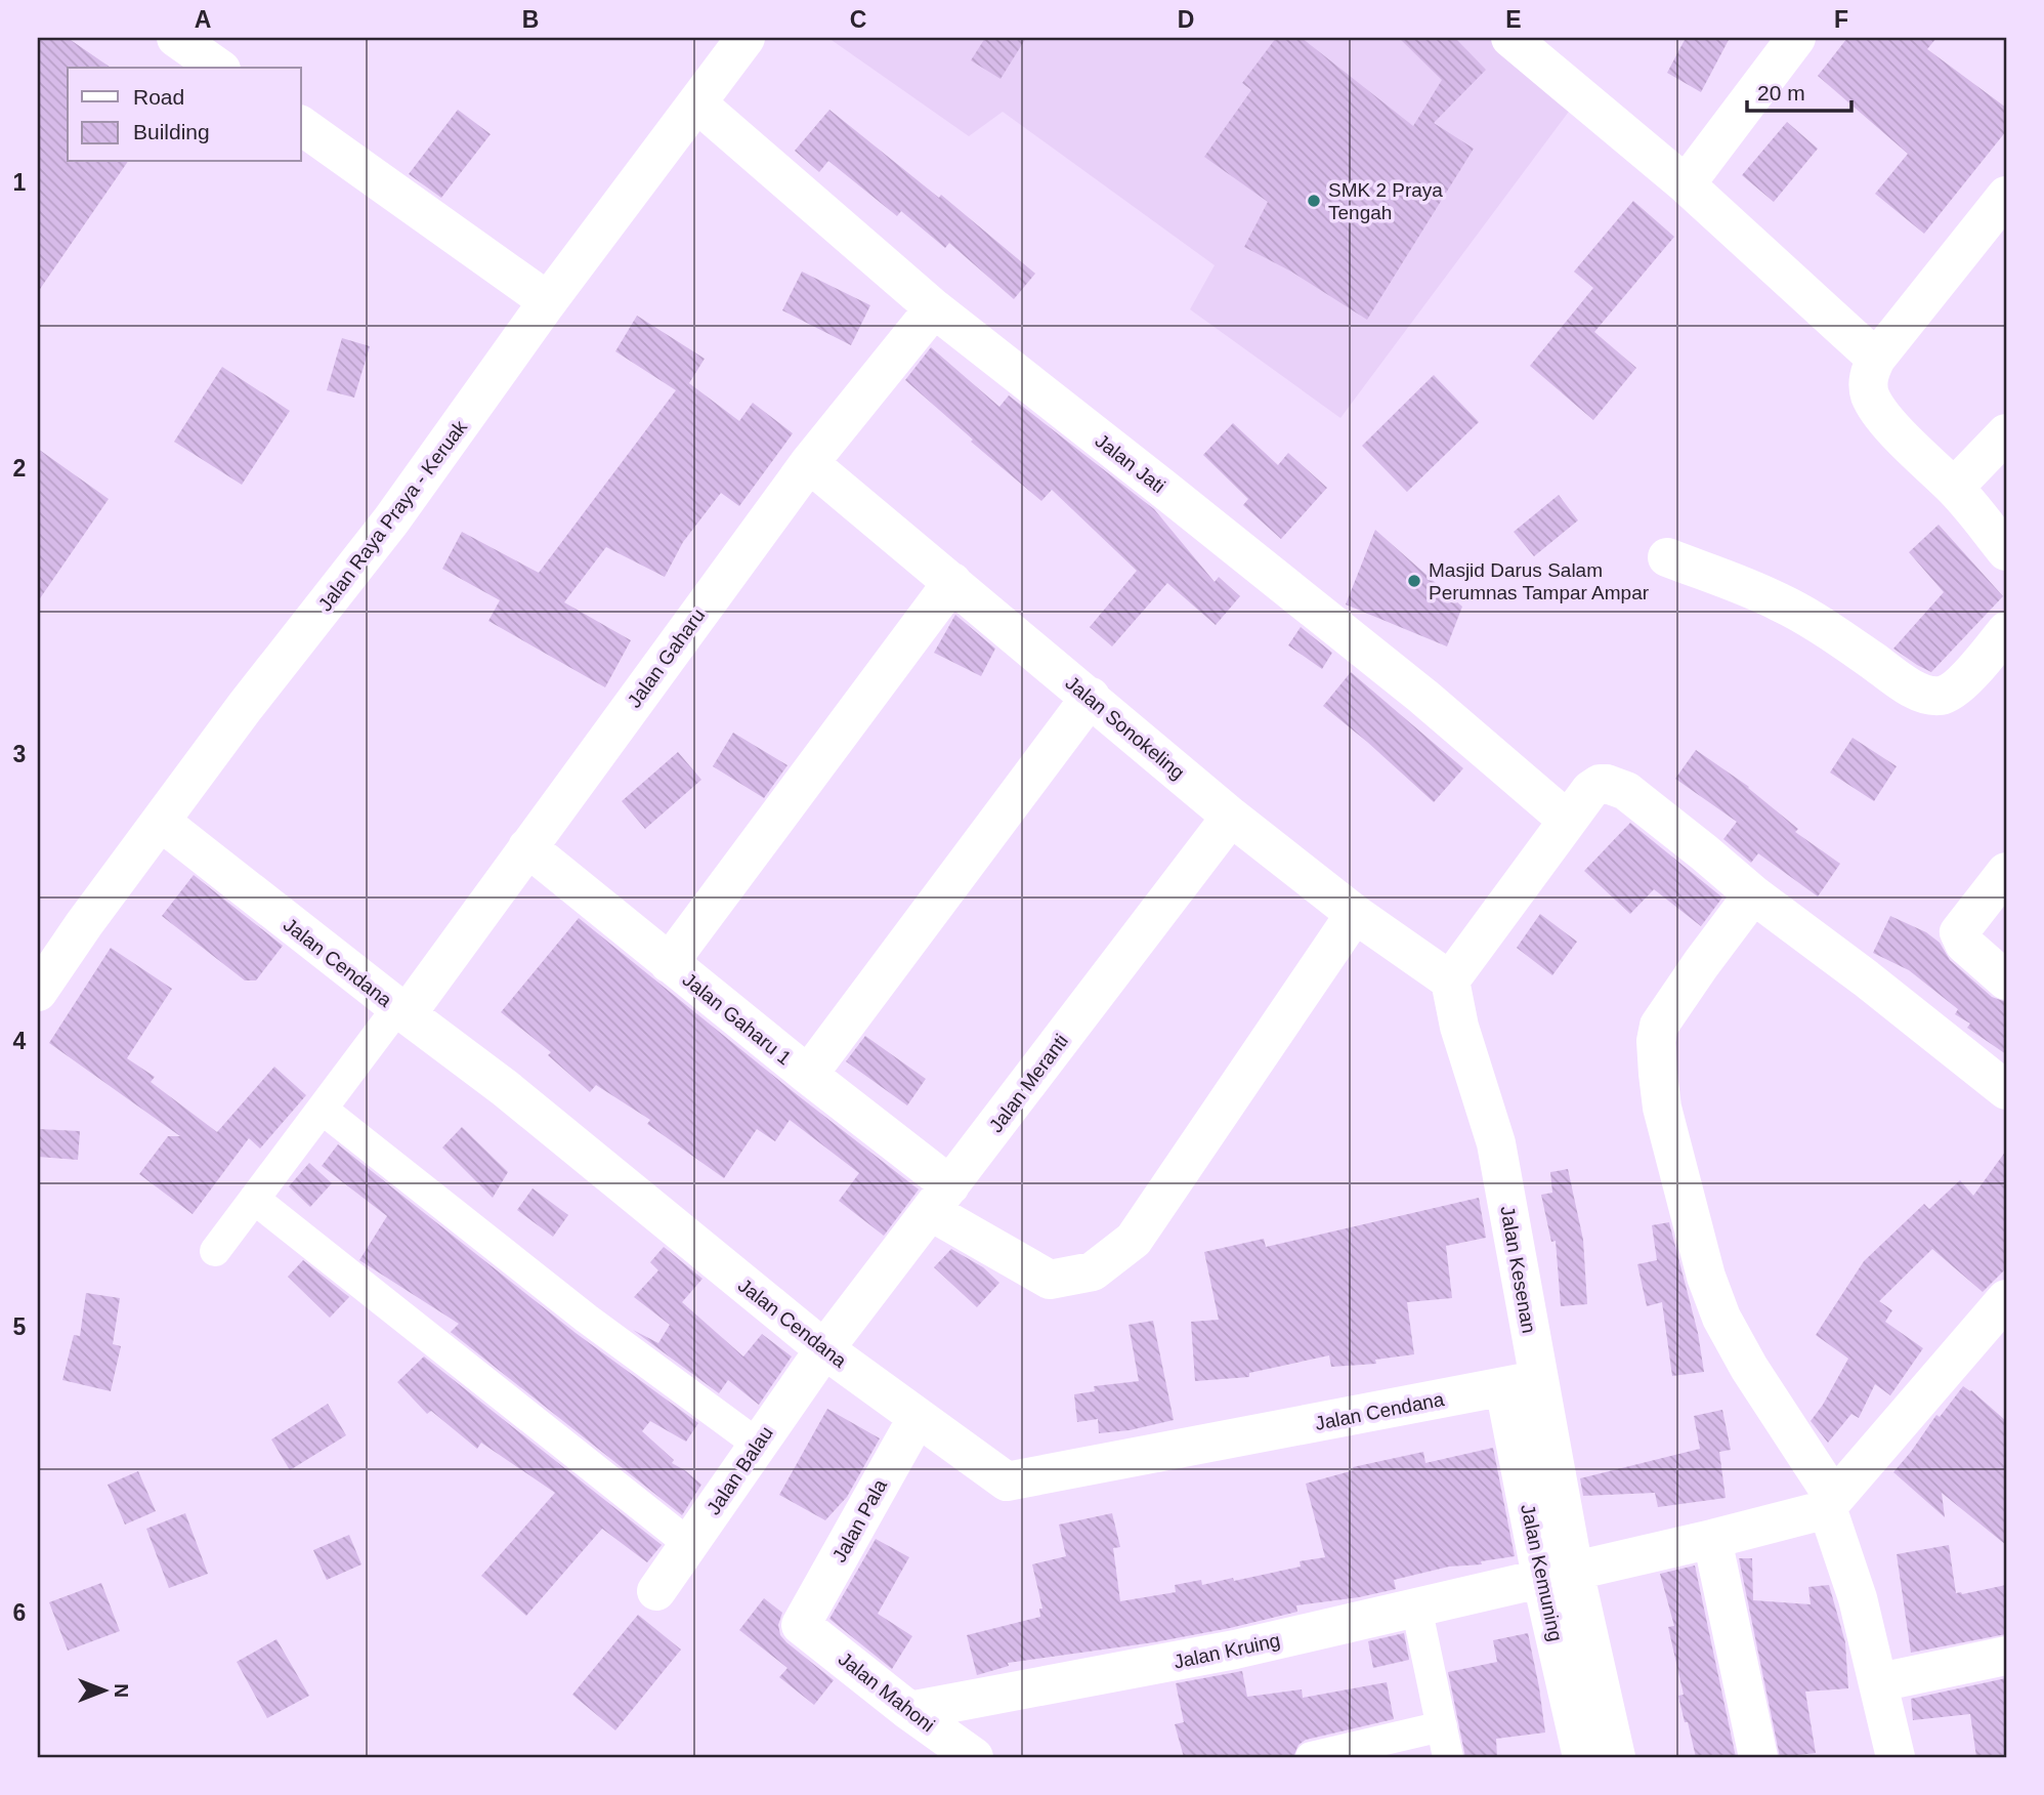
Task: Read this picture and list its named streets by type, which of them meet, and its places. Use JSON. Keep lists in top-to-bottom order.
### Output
{
  "streets": {
    "street": [
      "Jalan Jati",
      "Jalan Raya Praya - Keruak",
      "Jalan Gaharu",
      "Jalan Sonokeling",
      "Jalan Cendana",
      "Jalan Gaharu 1",
      "Jalan Meranti",
      "Jalan Kesenan",
      "Jalan Balau",
      "Jalan Pala",
      "Jalan Kemuning",
      "Jalan Kruing",
      "Jalan Mahoni"
    ]
  },
  "crossings": [
    ["Jalan Jati", "Jalan Raya Praya - Keruak"],
    ["Jalan Jati", "Jalan Gaharu"],
    ["Jalan Raya Praya - Keruak", "Jalan Cendana"],
    ["Jalan Gaharu", "Jalan Sonokeling"],
    ["Jalan Gaharu", "Jalan Cendana"],
    ["Jalan Gaharu", "Jalan Gaharu 1"],
    ["Jalan Sonokeling", "Jalan Gaharu 1"],
    ["Jalan Sonokeling", "Jalan Meranti"],
    ["Jalan Sonokeling", "Jalan Kesenan"],
    ["Jalan Cendana", "Jalan Meranti"],
    ["Jalan Cendana", "Jalan Kesenan"],
    ["Jalan Cendana", "Jalan Balau"],
    ["Jalan Cendana", "Jalan Pala"],
    ["Jalan Gaharu 1", "Jalan Meranti"],
    ["Jalan Meranti", "Jalan Balau"],
    ["Jalan Kesenan", "Jalan Kemuning"],
    ["Jalan Kesenan", "Jalan Kruing"],
    ["Jalan Pala", "Jalan Mahoni"],
    ["Jalan Kemuning", "Jalan Kruing"],
    ["Jalan Kruing", "Jalan Mahoni"]
  ],
  "places": ["SMK 2 Praya Tengah", "Masjid Darus Salam Perumnas Tampar Ampar"],
  "legend": ["Road", "Building"],
  "scale_bar": "20 m",
  "north": "right",
  "grid": {
    "columns": [
      "A",
      "B",
      "C",
      "D",
      "E",
      "F"
    ],
    "rows": [
      "1",
      "2",
      "3",
      "4",
      "5",
      "6"
    ]
  }
}
